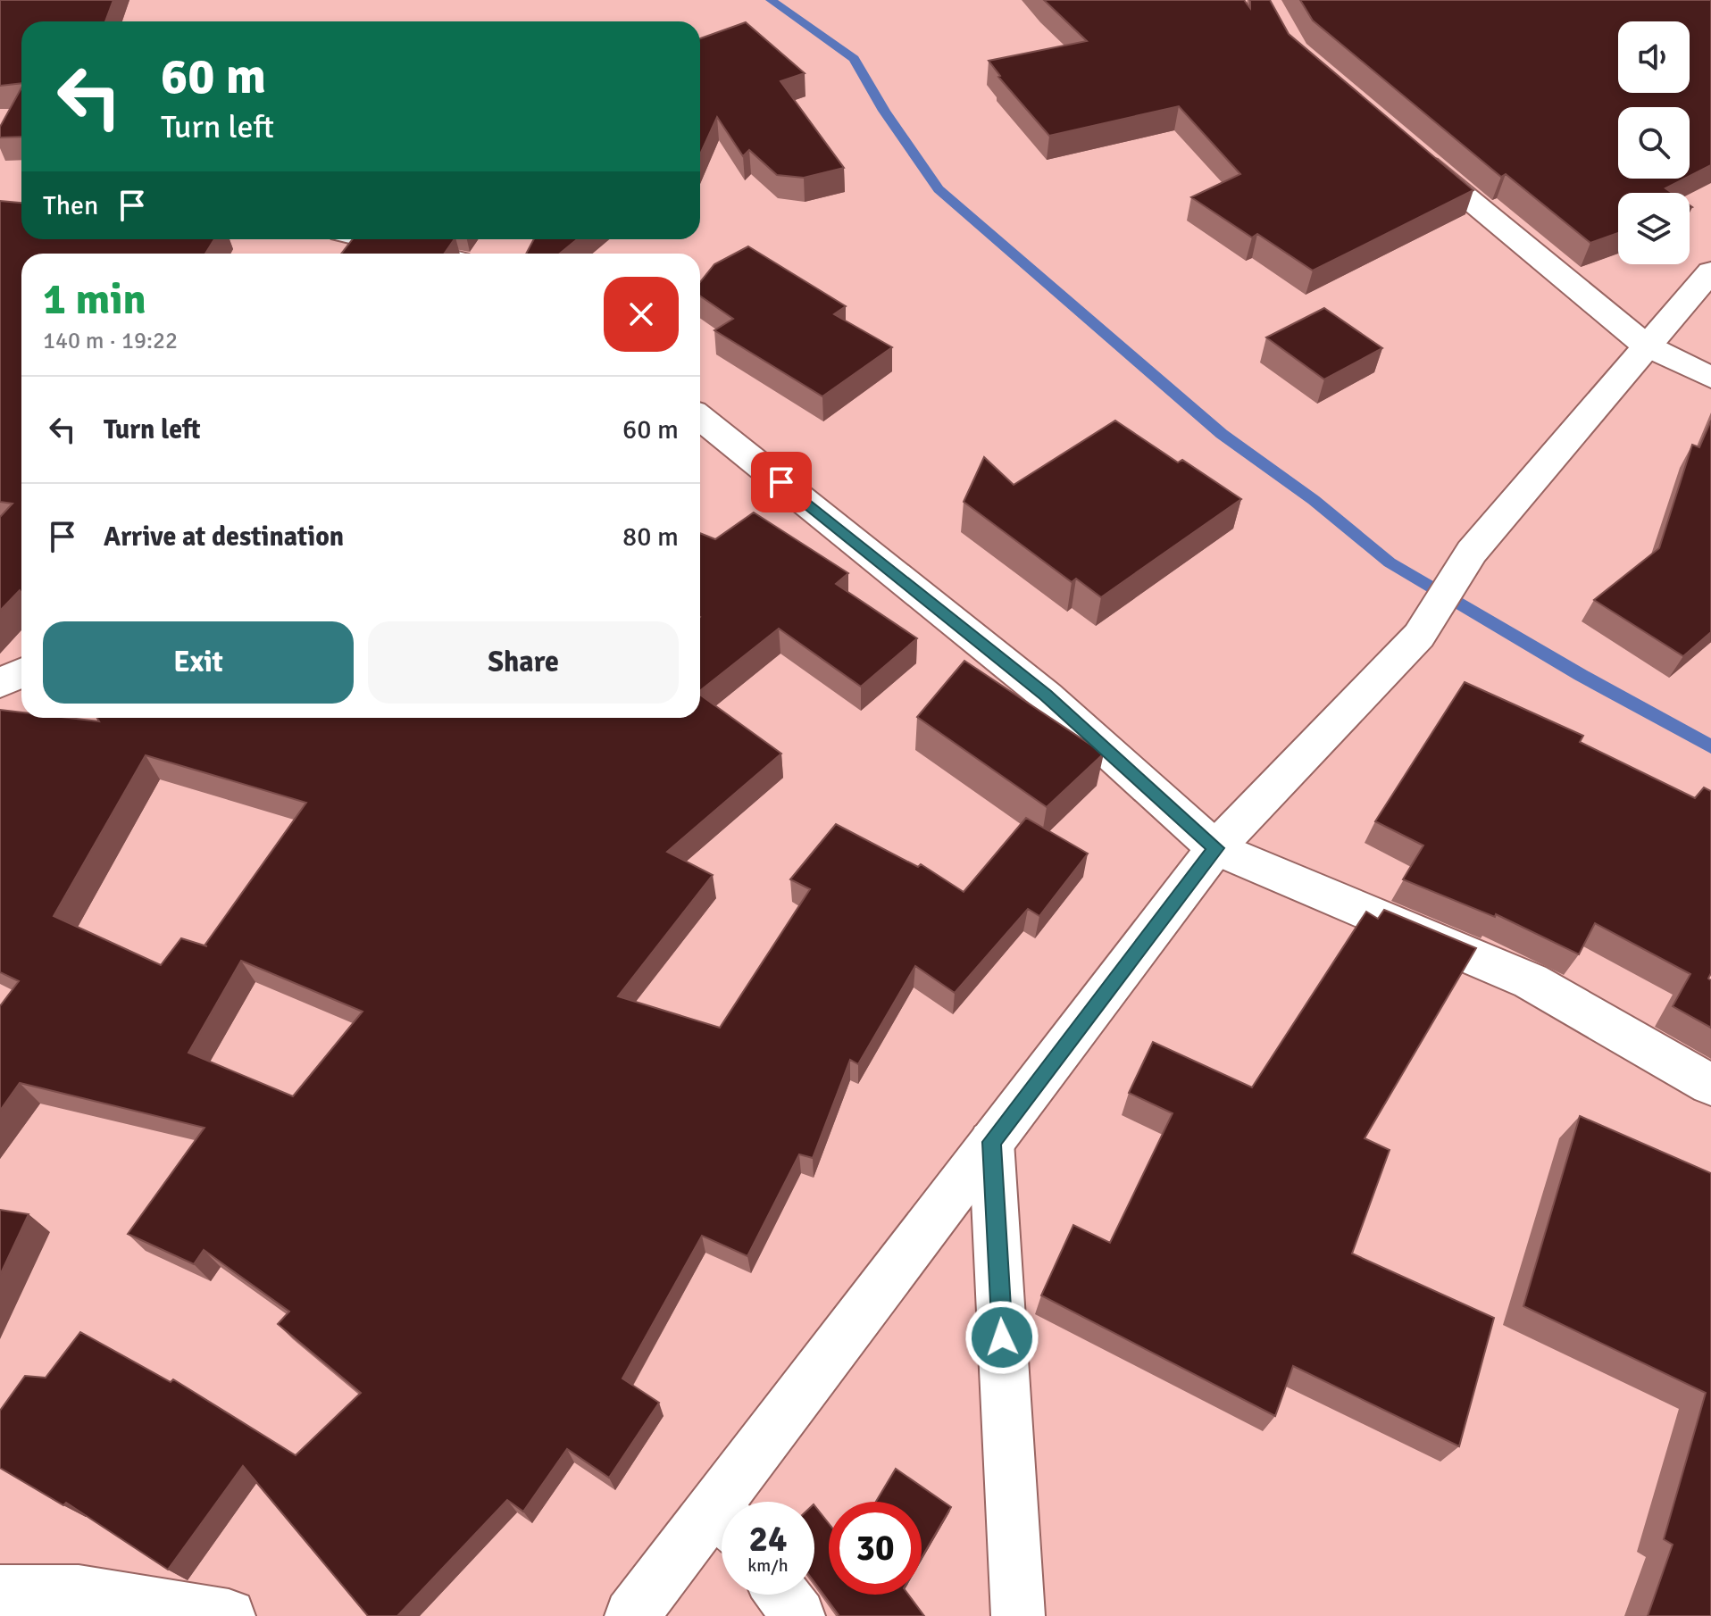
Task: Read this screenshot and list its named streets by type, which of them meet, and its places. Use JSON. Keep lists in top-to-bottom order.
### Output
{
  "page": {
    "turn": ["60 m", "Turn left"],
    "then": "Then",
    "heading": ["1 min", "140 m · 19:22"],
    "list": [
      {
        "name": "Turn left",
        "value": "60 m"
      },
      {
        "name": "Arrive at destination",
        "value": "80 m"
      }
    ],
    "buttons": ["Exit", "Share"],
    "speed": "24 km/h",
    "limit": "30"
  }
}
